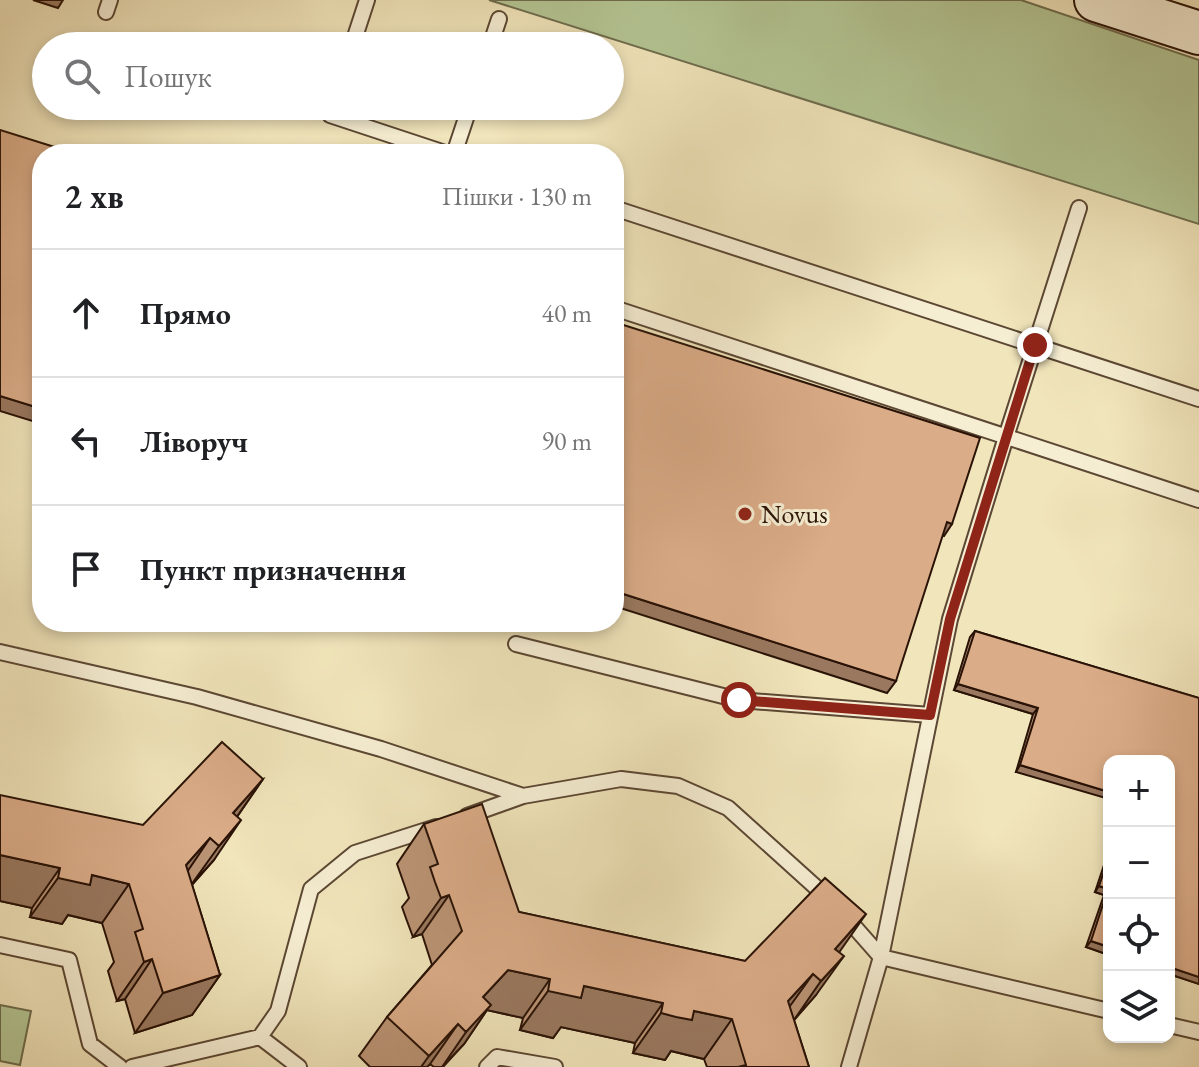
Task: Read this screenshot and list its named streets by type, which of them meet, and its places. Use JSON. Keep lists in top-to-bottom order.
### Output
{
  "places": ["Novus"],
  "page": {
    "search": "Пошук",
    "heading": ["2 хв", "Пішки · 130 m"],
    "list": [
      ["Прямо", "40 m"],
      ["Ліворуч", "90 m"],
      "Пункт призначення"
    ],
    "map_buttons": ["+", "−"]
  }
}
